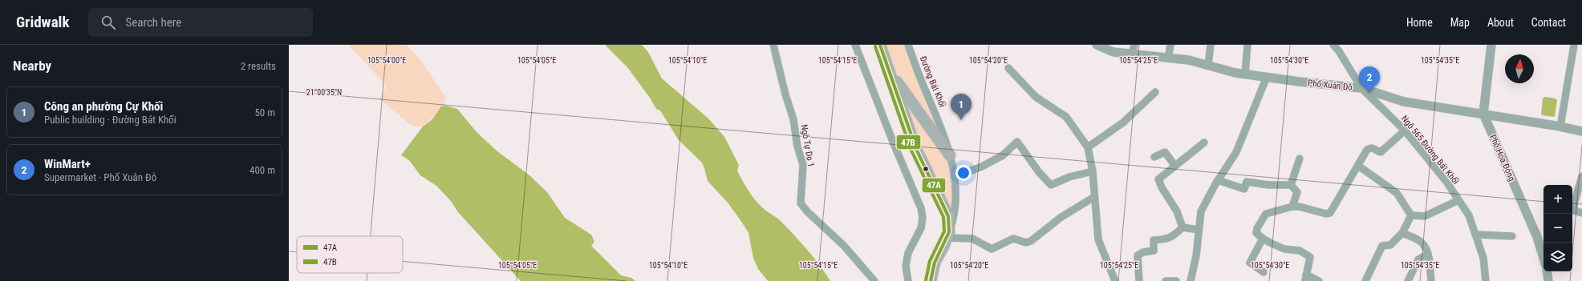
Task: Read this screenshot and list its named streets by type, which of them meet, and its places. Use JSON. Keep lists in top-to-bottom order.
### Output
{
  "streets": {
    "street": [
      "Đường Bát Khối",
      "Phố Xuân Đỗ",
      "Ngõ Tự Do 1",
      "Ngõ 565 Đường Bát Khối",
      "Phố Hoa Động"
    ]
  },
  "crossings": [
    ["Phố Xuân Đỗ", "Ngõ 565 Đường Bát Khối"],
    ["Phố Xuân Đỗ", "Phố Hoa Động"]
  ],
  "lines": ["transit line 47A", "transit line 47B"],
  "legend": ["47A", "47B"],
  "north": "top",
  "page": {
    "header": "Gridwalk",
    "search": "Search here",
    "nav": [
      "Home",
      "Map",
      "About",
      "Contact"
    ],
    "heading": ["Nearby", "2 results"],
    "pins": ["2", "1"],
    "list": [
      {
        "mark": "1",
        "name": "Công an phường Cự Khối",
        "note": "Public building · Đường Bát Khối",
        "value": "50 m"
      },
      {
        "mark": "2",
        "name": "WinMart+",
        "note": "Supermarket · Phố Xuân Đỗ",
        "value": "400 m"
      }
    ],
    "map_buttons": ["+", "−"]
  },
  "coordinates": [
    "105°54'00\"E",
    "105°54'05\"E",
    "105°54'10\"E",
    "105°54'15\"E",
    "105°54'20\"E",
    "105°54'25\"E",
    "105°54'30\"E",
    "105°54'35\"E",
    "21°00'35\"N"
  ]
}
